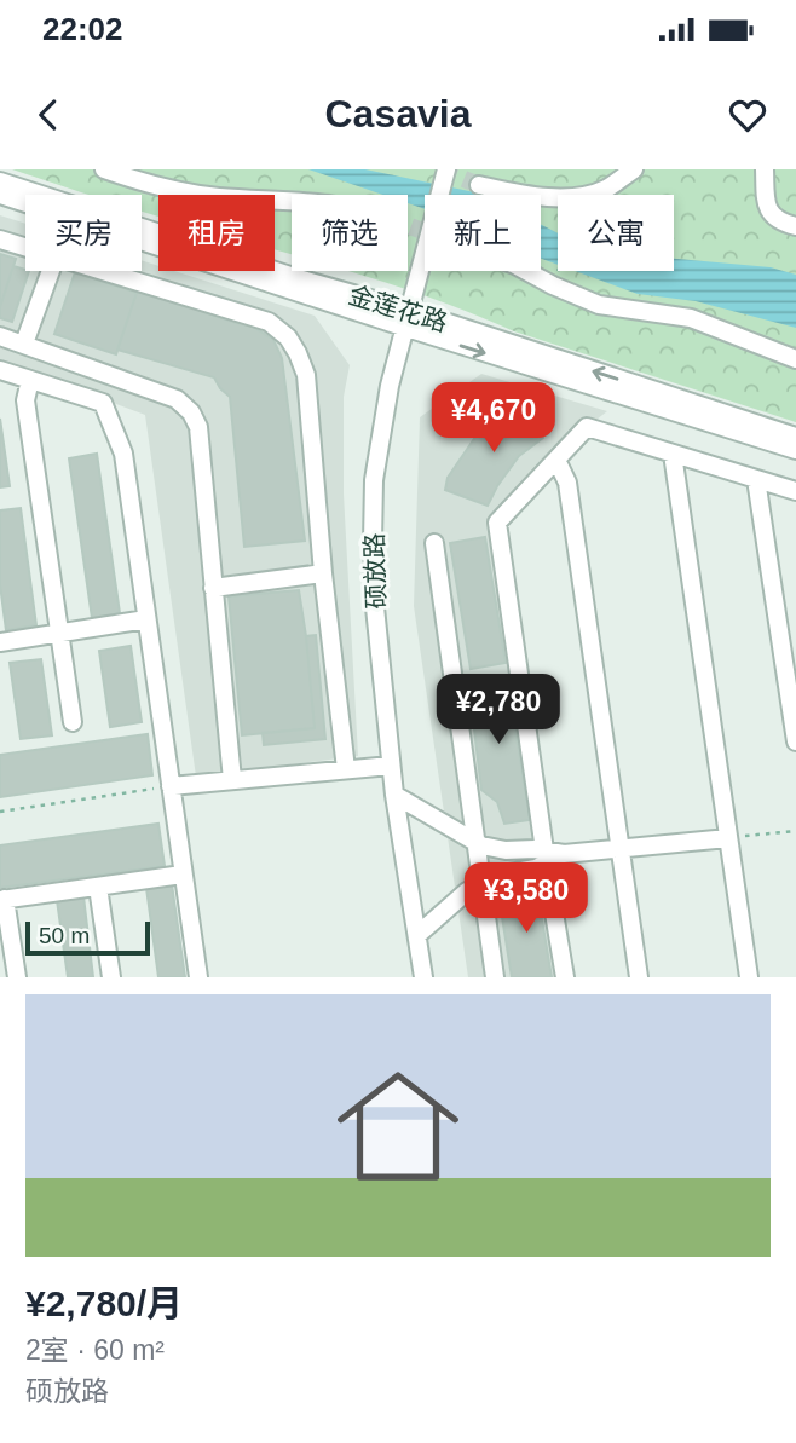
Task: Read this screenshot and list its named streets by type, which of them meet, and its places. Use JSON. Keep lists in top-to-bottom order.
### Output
{
  "streets": {
    "street": ["金莲花路", "硕放路"]
  },
  "crossings": [
    ["金莲花路", "硕放路"]
  ],
  "scale_bar": "50 m",
  "page": {
    "status": "22:02",
    "header": "Casavia",
    "chip": [
      "买房",
      "租房",
      "筛选",
      "新上",
      "公寓"
    ],
    "price": ["¥4,670", "¥2,780", "¥3,580"],
    "scale": "50 m",
    "list": [
      {
        "name": "¥2,780/月",
        "note": "2室 · 60 m² · 硕放路"
      }
    ]
  }
}
